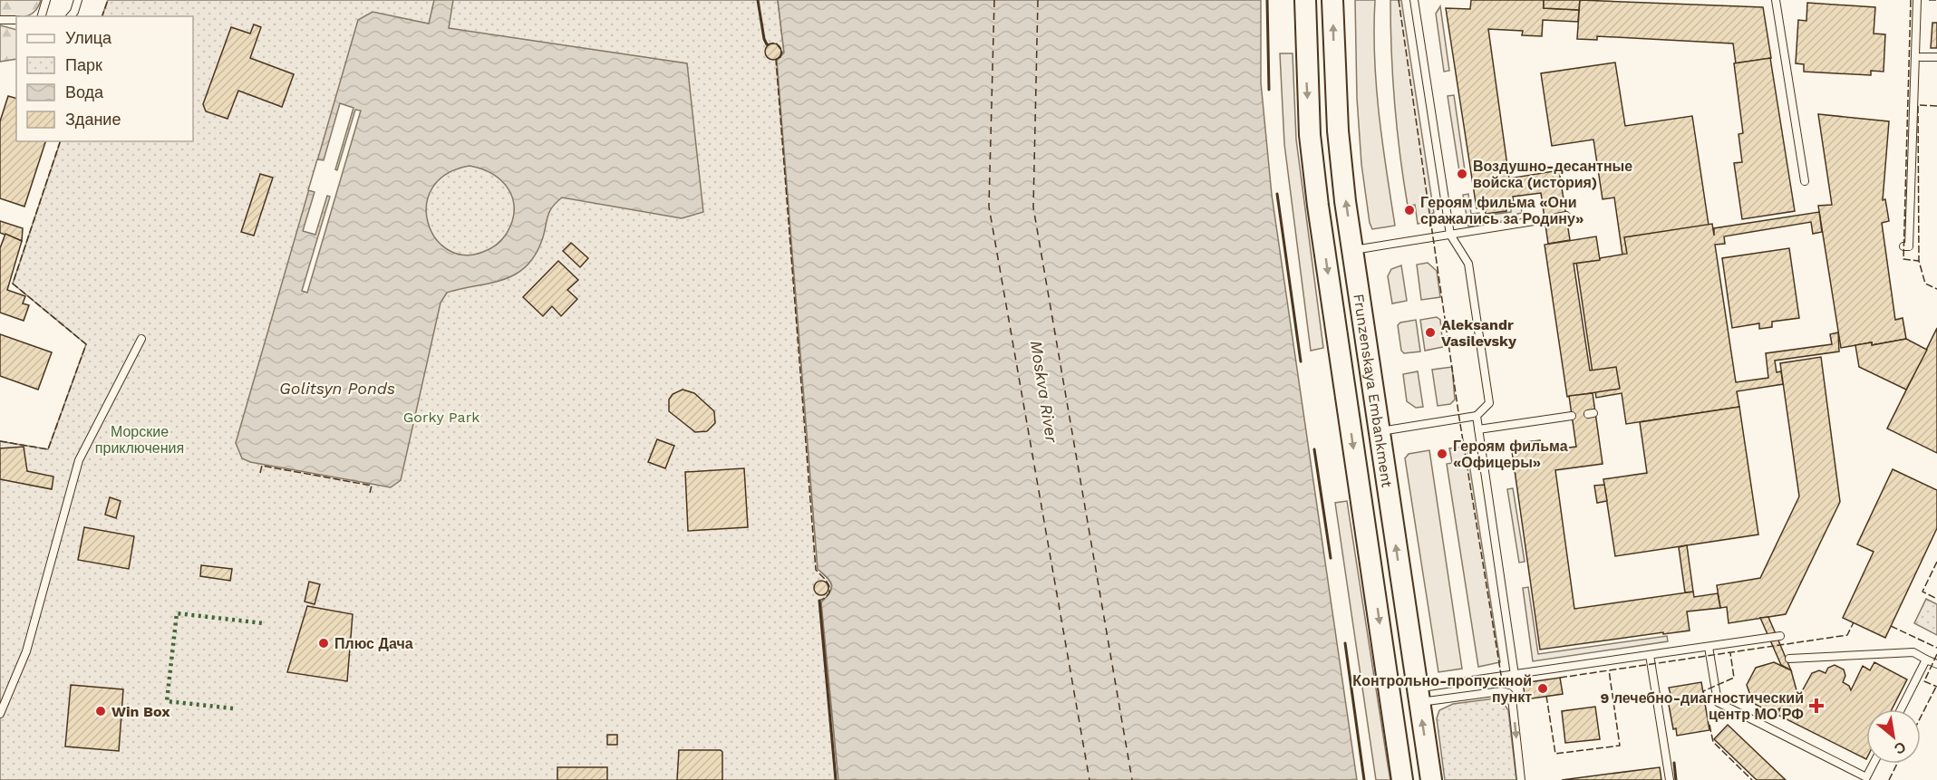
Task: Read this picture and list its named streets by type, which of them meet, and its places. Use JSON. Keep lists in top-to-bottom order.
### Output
{
  "streets": {
    "main road": ["Frunzenskaya Embankment"]
  },
  "water": ["Golitsyn Ponds", "Moskva River"],
  "parks": ["Gorky Park", "Морские приключения"],
  "places": {
    "other": [
      "Воздушно-десантные войска (история)",
      "Героям фильма «Они сражались за Родину»",
      "Aleksandr Vasilevsky",
      "Героям фильма «Офицеры»",
      "Плюс Дача",
      "Контрольно-пропускной пункт",
      "Win Box"
    ],
    "health": ["9 лечебно-диагностический центр МО РФ"]
  },
  "legend": [
    "Улица",
    "Парк",
    "Вода",
    "Здание"
  ],
  "north": "bottom right"
}
